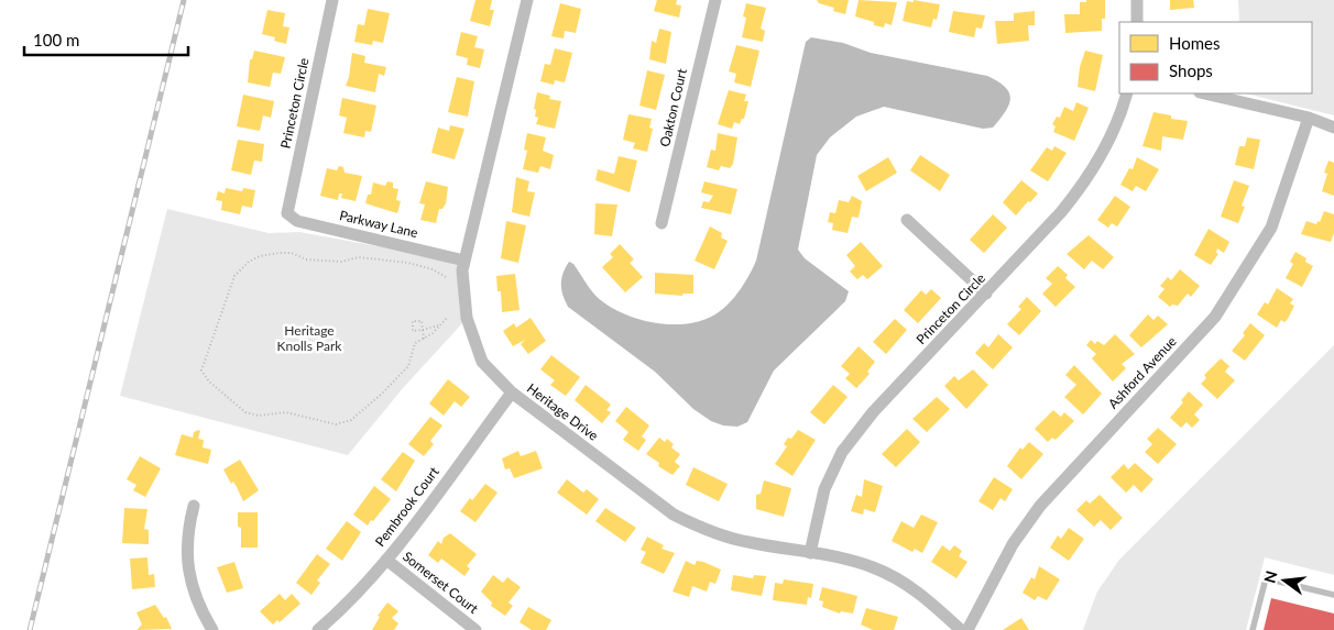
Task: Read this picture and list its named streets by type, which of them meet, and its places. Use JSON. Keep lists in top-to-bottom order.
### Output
{
  "streets": {
    "street": [
      "Princeton Circle",
      "Oakton Court",
      "Parkway Lane",
      "Ashford Avenue",
      "Heritage Drive",
      "Pembrook Court",
      "Somerset Court"
    ]
  },
  "crossings": [
    ["Princeton Circle", "Parkway Lane"],
    ["Princeton Circle", "Heritage Drive"],
    ["Parkway Lane", "Heritage Drive"],
    ["Heritage Drive", "Pembrook Court"],
    ["Pembrook Court", "Somerset Court"]
  ],
  "parks": ["Heritage Knolls Park"],
  "legend": ["Homes", "Shops"],
  "scale_bar": "100 m",
  "north": "left"
}
